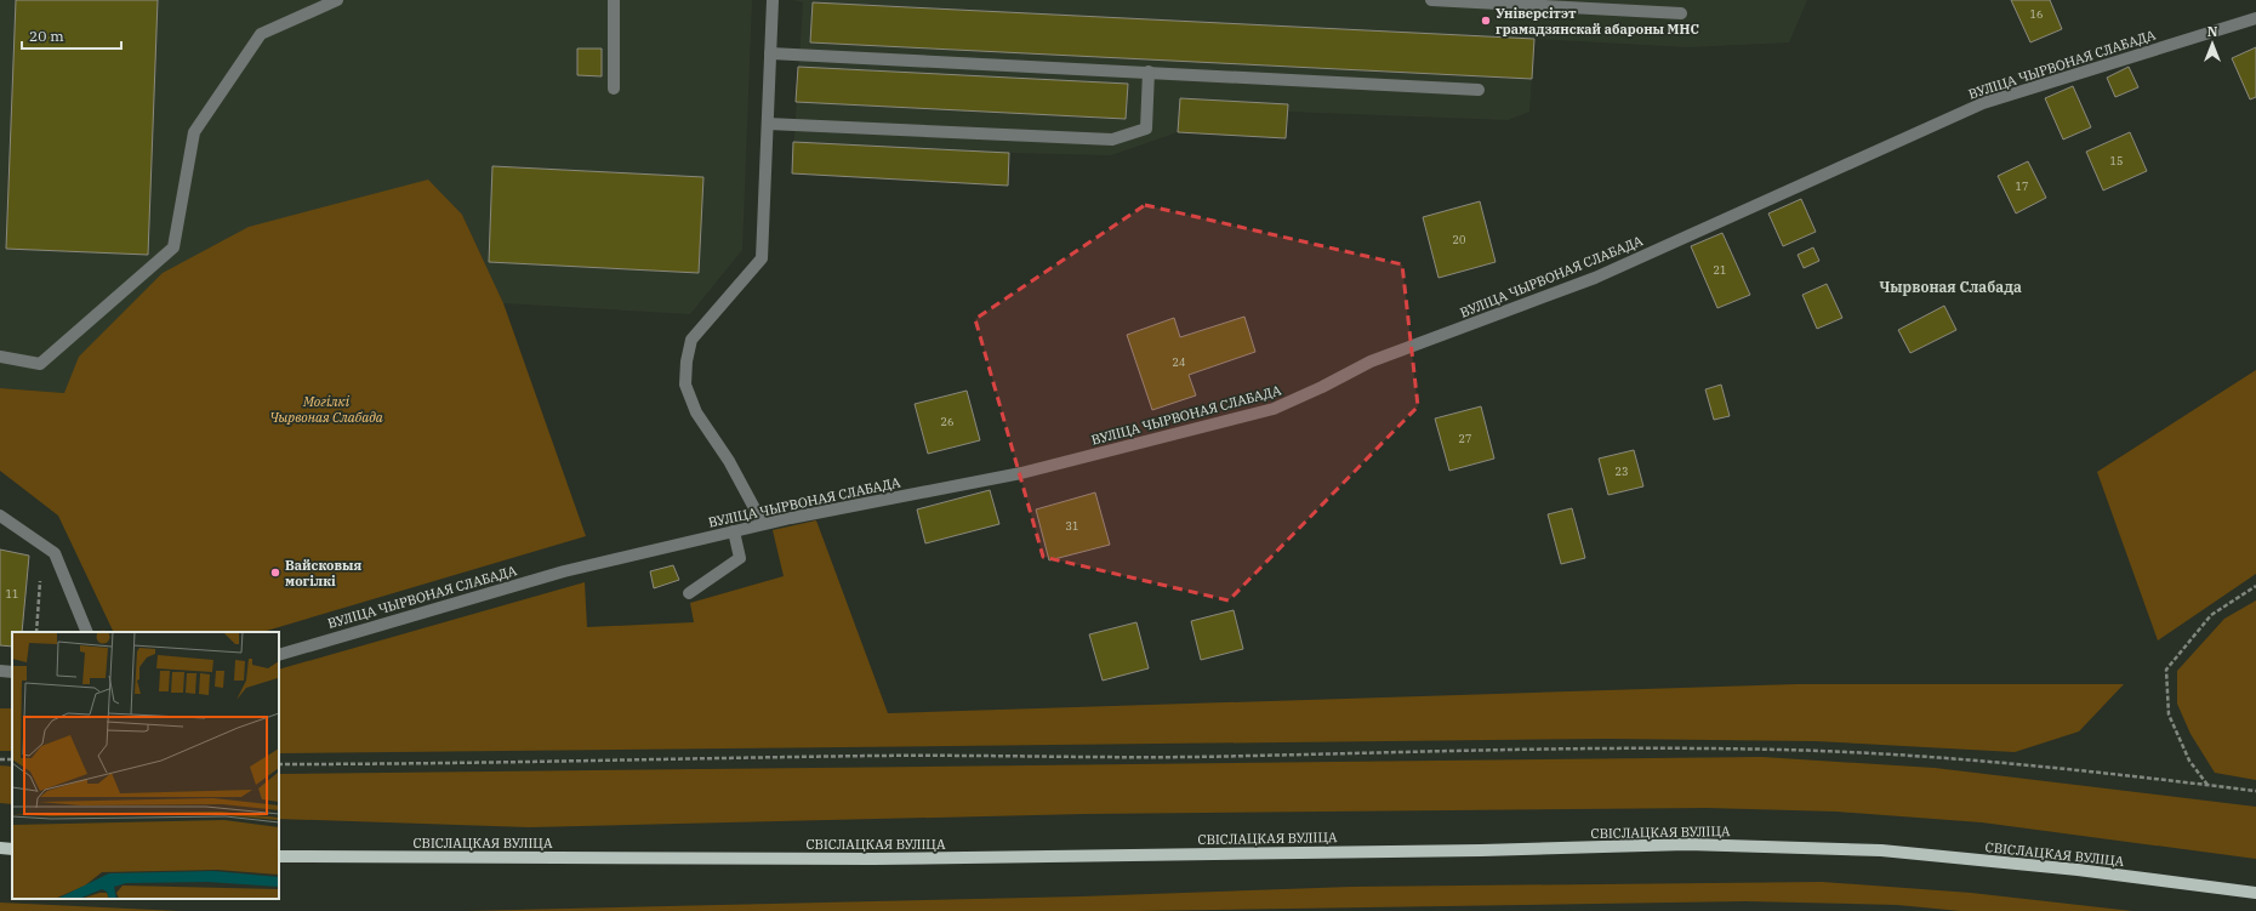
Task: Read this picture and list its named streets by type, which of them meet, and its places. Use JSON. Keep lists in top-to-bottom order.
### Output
{
  "streets": {
    "main road": ["СВІСЛАЦКАЯ ВУЛІЦА"],
    "street": ["ВУЛІЦА ЧЫРВОНАЯ СЛАБАДА"]
  },
  "districts": ["Чырвоная Слабада"],
  "parks": ["Могілкі Чырвоная Слабада"],
  "places": ["Універсітэт грамадзянскай абароны МНС", "Вайсковыя могілкі"],
  "house_numbers": [
    "16",
    "15",
    "17",
    "20",
    "21",
    "24",
    "26",
    "27",
    "23",
    "31",
    "11"
  ],
  "scale_bar": "20 m",
  "north": "top"
}
